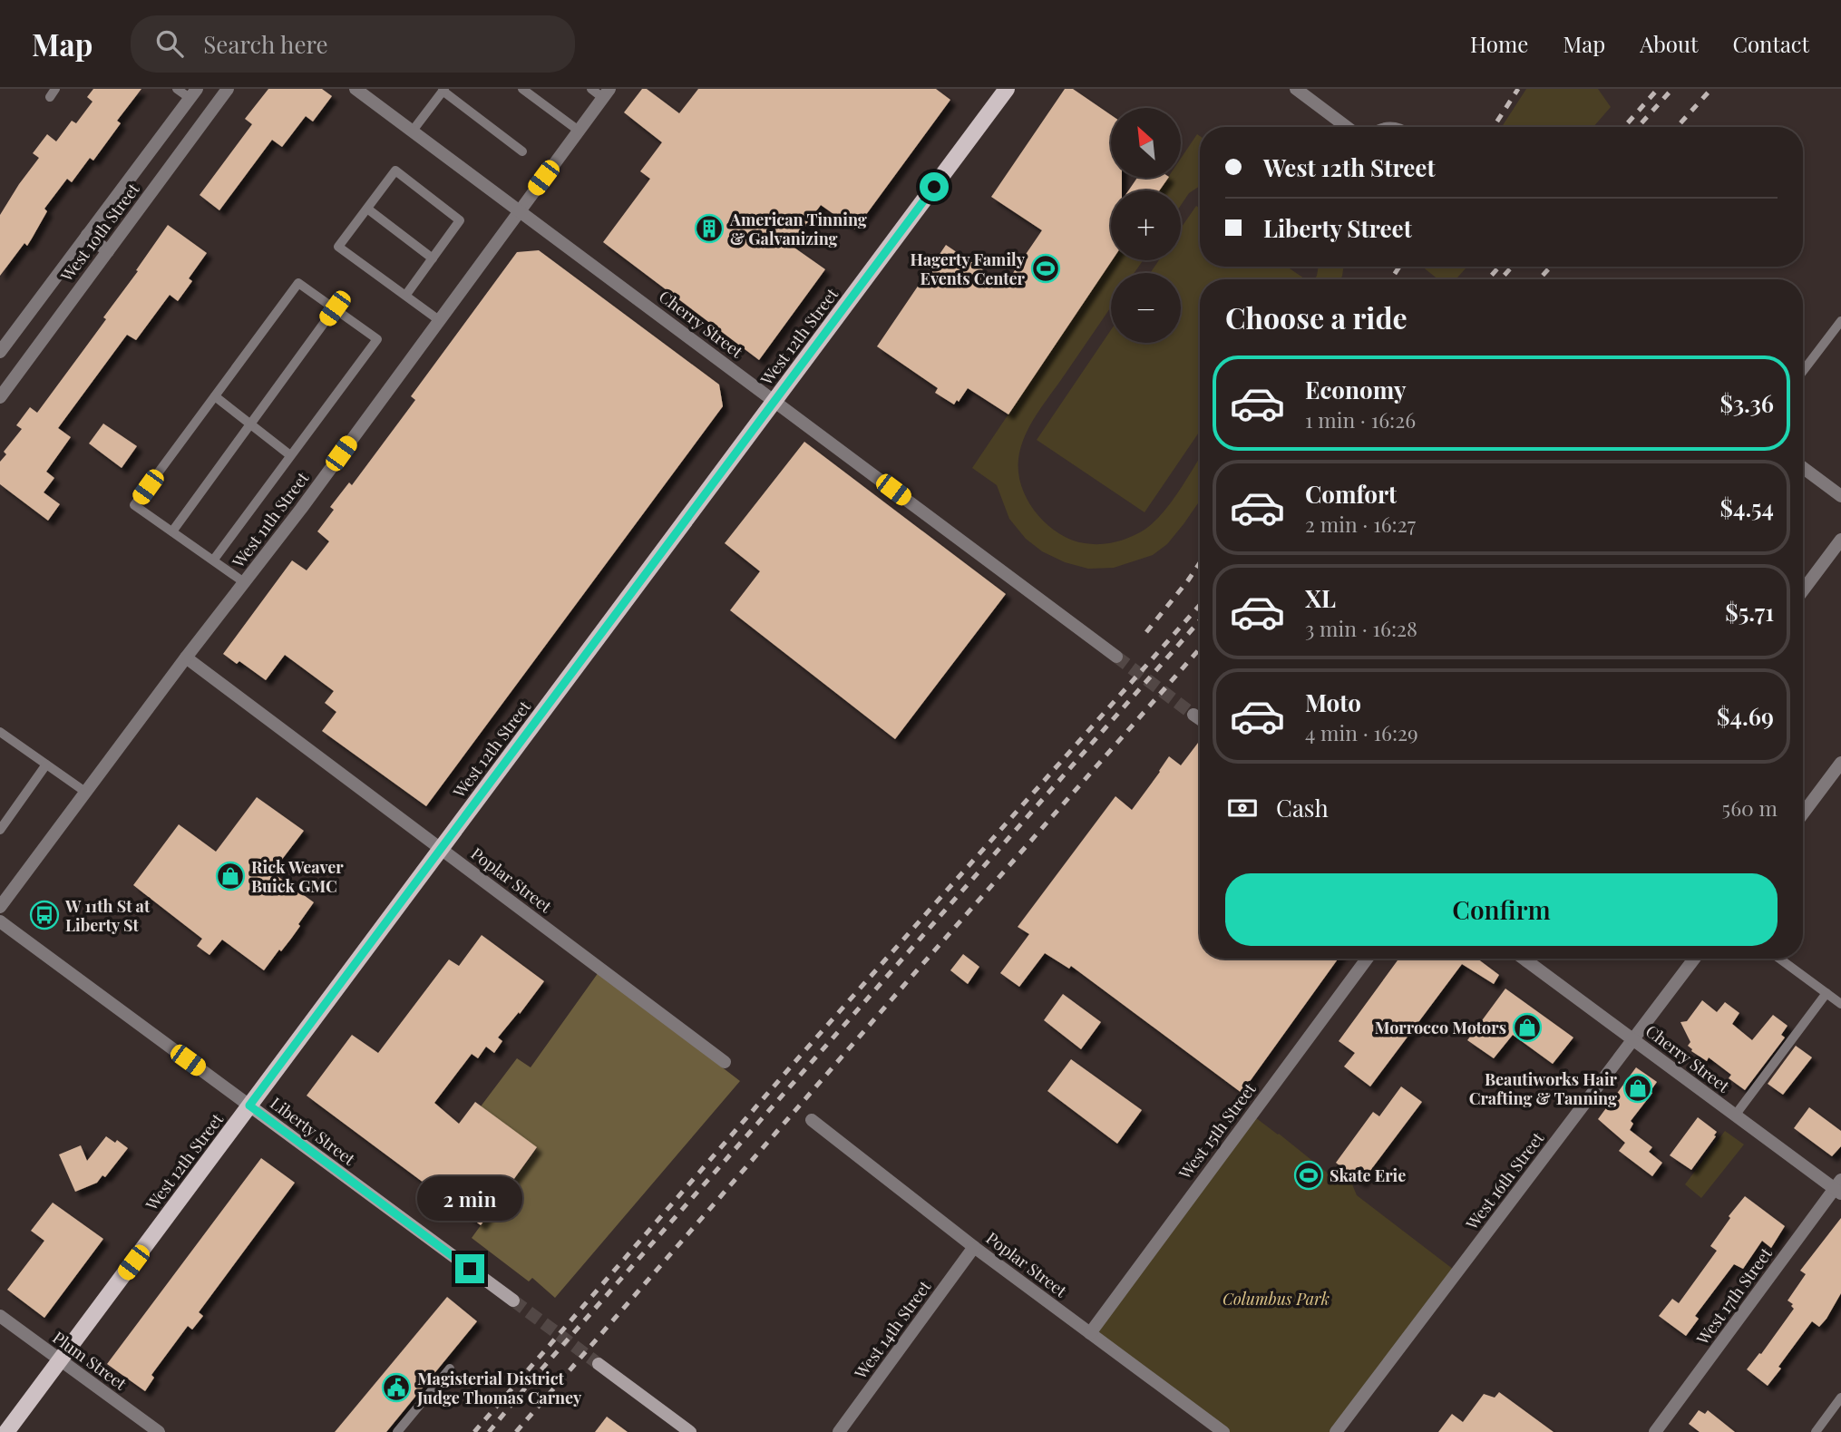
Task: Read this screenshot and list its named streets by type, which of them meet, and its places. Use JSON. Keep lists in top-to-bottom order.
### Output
{
  "streets": {
    "main road": ["West 12th Street", "Liberty Street"],
    "street": [
      "West 10th Street",
      "Cherry Street",
      "West 11th Street",
      "Poplar Street",
      "West 15th Street",
      "West 16th Street",
      "West 17th Street",
      "West 14th Street",
      "Plum Street"
    ]
  },
  "crossings": [
    ["Cherry Street", "West 12th Street"],
    ["Cherry Street", "West 11th Street"],
    ["Cherry Street", "West 16th Street"],
    ["Cherry Street", "West 17th Street"],
    ["West 12th Street", "Poplar Street"],
    ["West 12th Street", "Liberty Street"],
    ["West 12th Street", "Plum Street"],
    ["West 11th Street", "Poplar Street"],
    ["Poplar Street", "West 15th Street"],
    ["Poplar Street", "West 14th Street"]
  ],
  "parks": ["Columbus Park"],
  "places": {
    "building": ["American Tinning & Galvanizing"],
    "sports": ["Hagerty Family Events Center", "Skate Erie"],
    "shop": ["Rick Weaver Buick GMC", "Morrocco Motors", "Beautiworks Hair Crafting & Tanning"],
    "bus stop": ["W 11th St at Liberty St"],
    "public building": ["Magisterial District Judge Thomas Carney"]
  },
  "north": "top left",
  "page": {
    "header": "Map",
    "search": "Search here",
    "nav": [
      "Home",
      "Map",
      "About",
      "Contact"
    ],
    "map_buttons": ["+", "−"],
    "banner": ["West 12th Street", "Liberty Street"],
    "heading": "Choose a ride",
    "list": [
      {
        "name": "Economy",
        "note": "1 min · 16:26",
        "value": "$3.36"
      },
      {
        "name": "Comfort",
        "note": "2 min · 16:27",
        "value": "$4.54"
      },
      {
        "name": "XL",
        "note": "3 min · 16:28",
        "value": "$5.71"
      },
      {
        "name": "Moto",
        "note": "4 min · 16:29",
        "value": "$4.69"
      }
    ],
    "pay": ["Cash", "560 m"],
    "buttons": "Confirm",
    "bubble": "2 min"
  }
}
